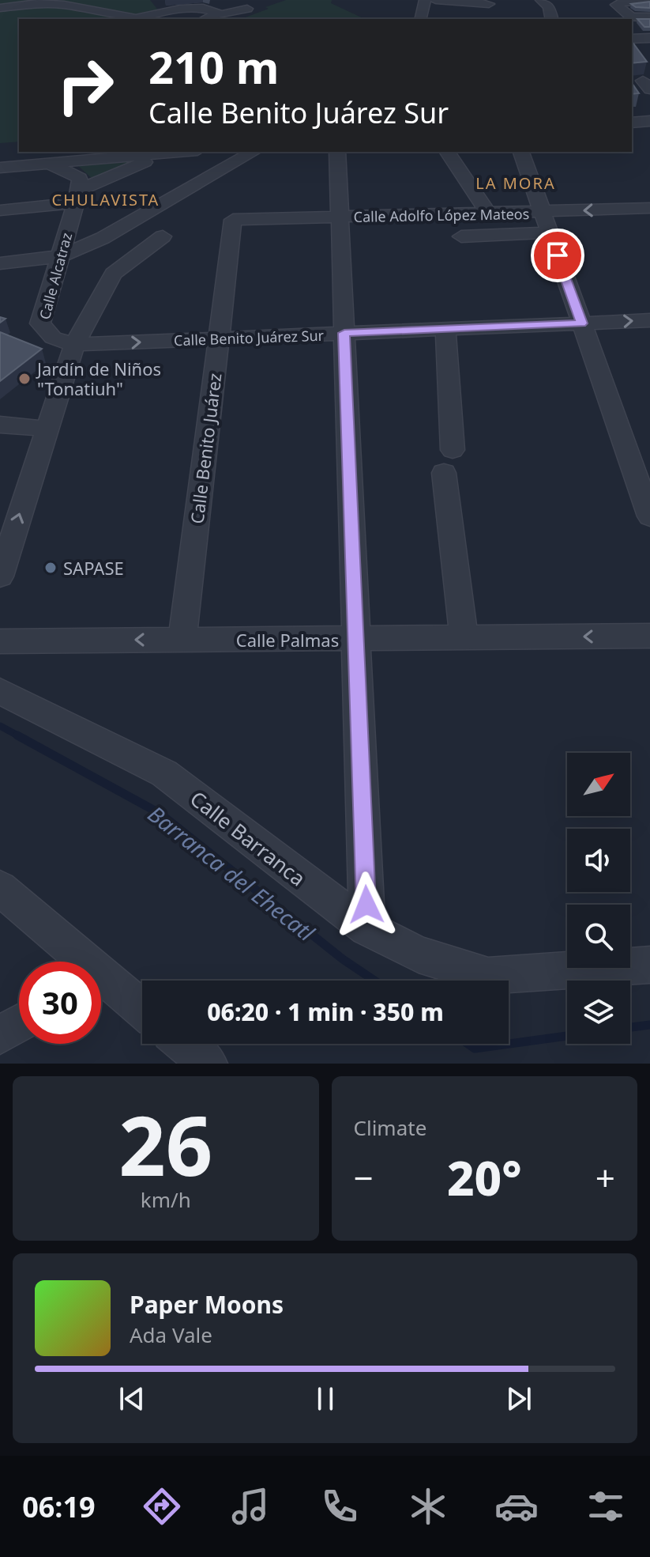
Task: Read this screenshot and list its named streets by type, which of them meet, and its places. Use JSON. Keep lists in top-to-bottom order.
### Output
{
  "streets": {
    "street": [
      "Calle Adolfo López Mateos",
      "Calle Alcatraz",
      "Calle Benito Juárez Sur",
      "Calle Benito Juárez",
      "Calle Palmas",
      "Calle Barranca"
    ]
  },
  "crossings": [
    ["Calle Adolfo López Mateos", "Calle Benito Juárez"],
    ["Calle Alcatraz", "Calle Benito Juárez Sur"],
    ["Calle Benito Juárez Sur", "Calle Benito Juárez"],
    ["Calle Benito Juárez", "Calle Palmas"]
  ],
  "one_way": ["Calle Palmas"],
  "districts": ["LA MORA", "CHULAVISTA"],
  "water": ["Barranca del Ehecatl"],
  "places": ["Jardín de Niños \"Tonatiuh\"", "SAPASE"],
  "north": "top right",
  "page": {
    "turn": ["210 m", "Calle Benito Juárez Sur"],
    "limit": "30",
    "trip": "06:20 · 1 min · 350 m",
    "tile": [
      ["26", "km/h"],
      "Climate"
    ],
    "heat": ["−", "20°", "+"],
    "song": ["Paper Moons", "Ada Vale"],
    "tabs": "06:19"
  }
}
